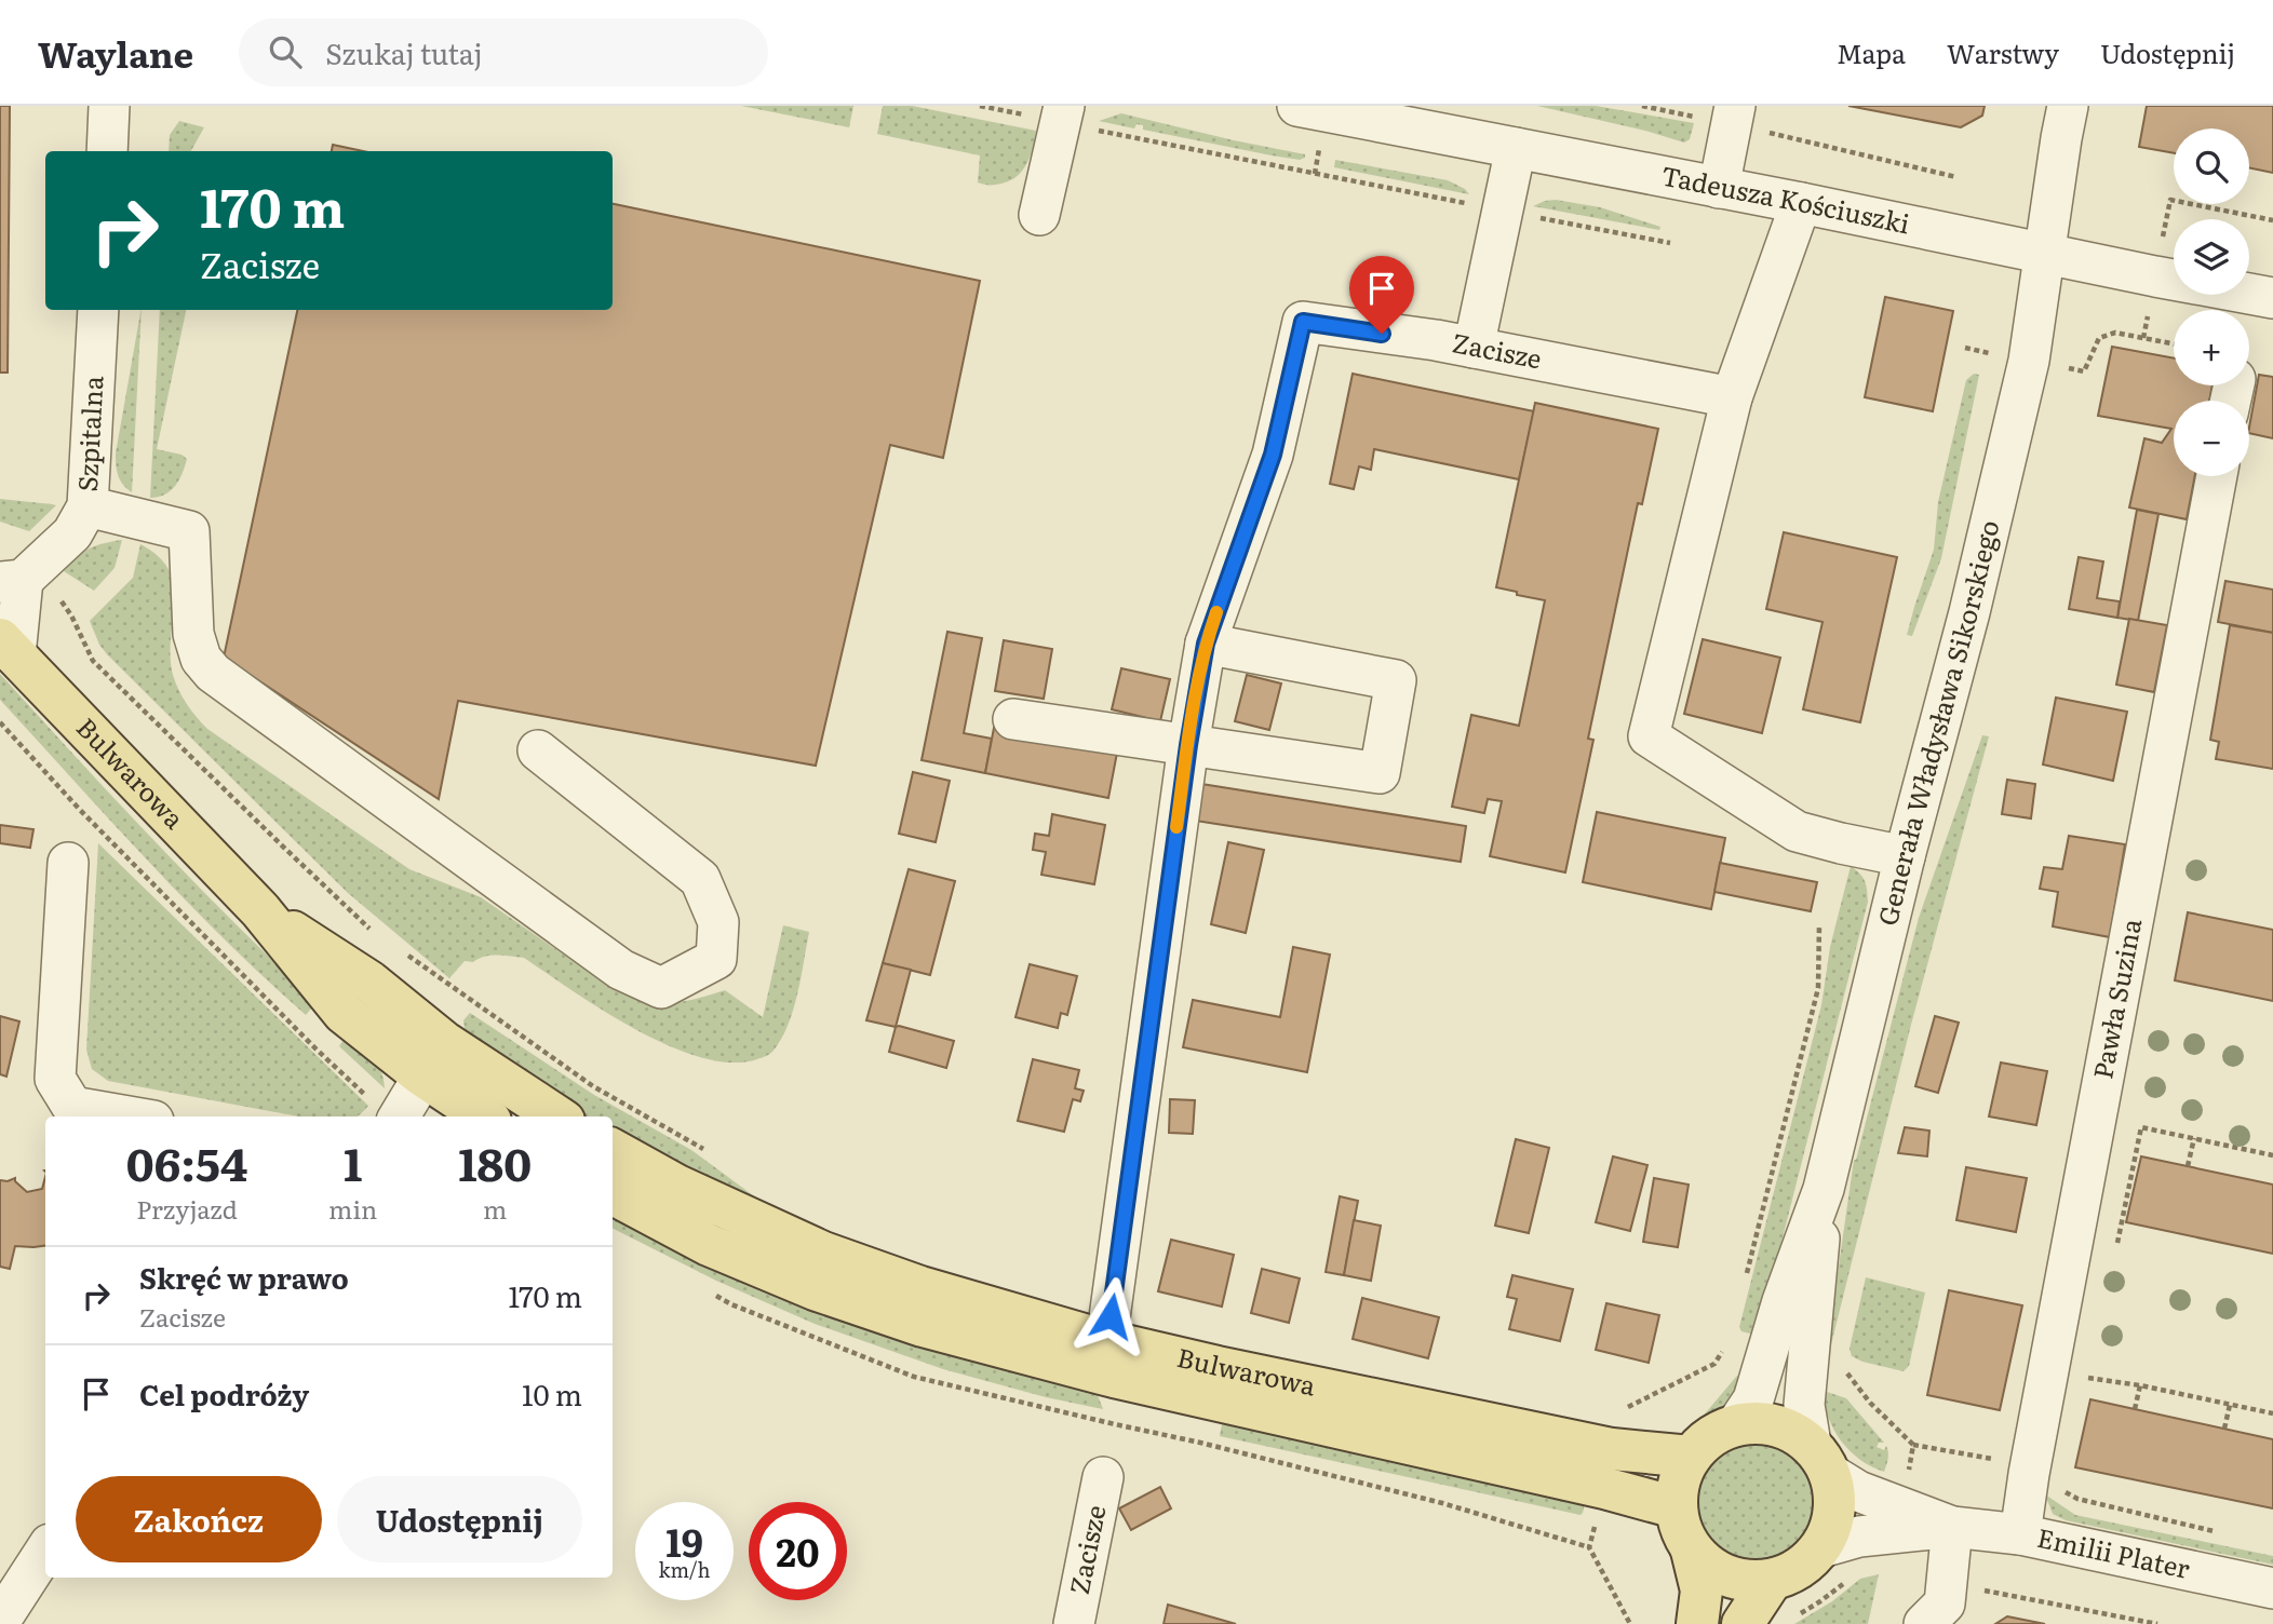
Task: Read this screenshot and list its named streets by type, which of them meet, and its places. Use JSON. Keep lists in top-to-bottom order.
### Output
{
  "streets": {
    "main road": ["Bulwarowa"],
    "street": [
      "Tadeusza Kościuszki",
      "Zacisze",
      "Szpitalna",
      "Generała Władysława Sikorskiego",
      "Pawła Suzina",
      "Emilii Plater"
    ]
  },
  "crossings": [
    ["Tadeusza Kościuszki", "Generała Władysława Sikorskiego"],
    ["Zacisze", "Bulwarowa"],
    ["Generała Władysława Sikorskiego", "Bulwarowa"],
    ["Generała Władysława Sikorskiego", "Emilii Plater"],
    ["Bulwarowa", "Emilii Plater"],
    ["Pawła Suzina", "Emilii Plater"]
  ],
  "page": {
    "header": "Waylane",
    "search": "Szukaj tutaj",
    "nav": ["Mapa", "Warstwy", "Udostępnij"],
    "map_buttons": ["+", "−"],
    "turn": ["170 m", "Zacisze"],
    "eta": [
      "06:54",
      "Przyjazd",
      "1",
      "min",
      "180",
      "m"
    ],
    "list": [
      {
        "name": "Skręć w prawo",
        "note": "Zacisze",
        "value": "170 m"
      },
      {
        "name": "Cel podróży",
        "value": "10 m"
      }
    ],
    "buttons": ["Zakończ", "Udostępnij"],
    "speed": "19 km/h",
    "limit": "20"
  }
}
